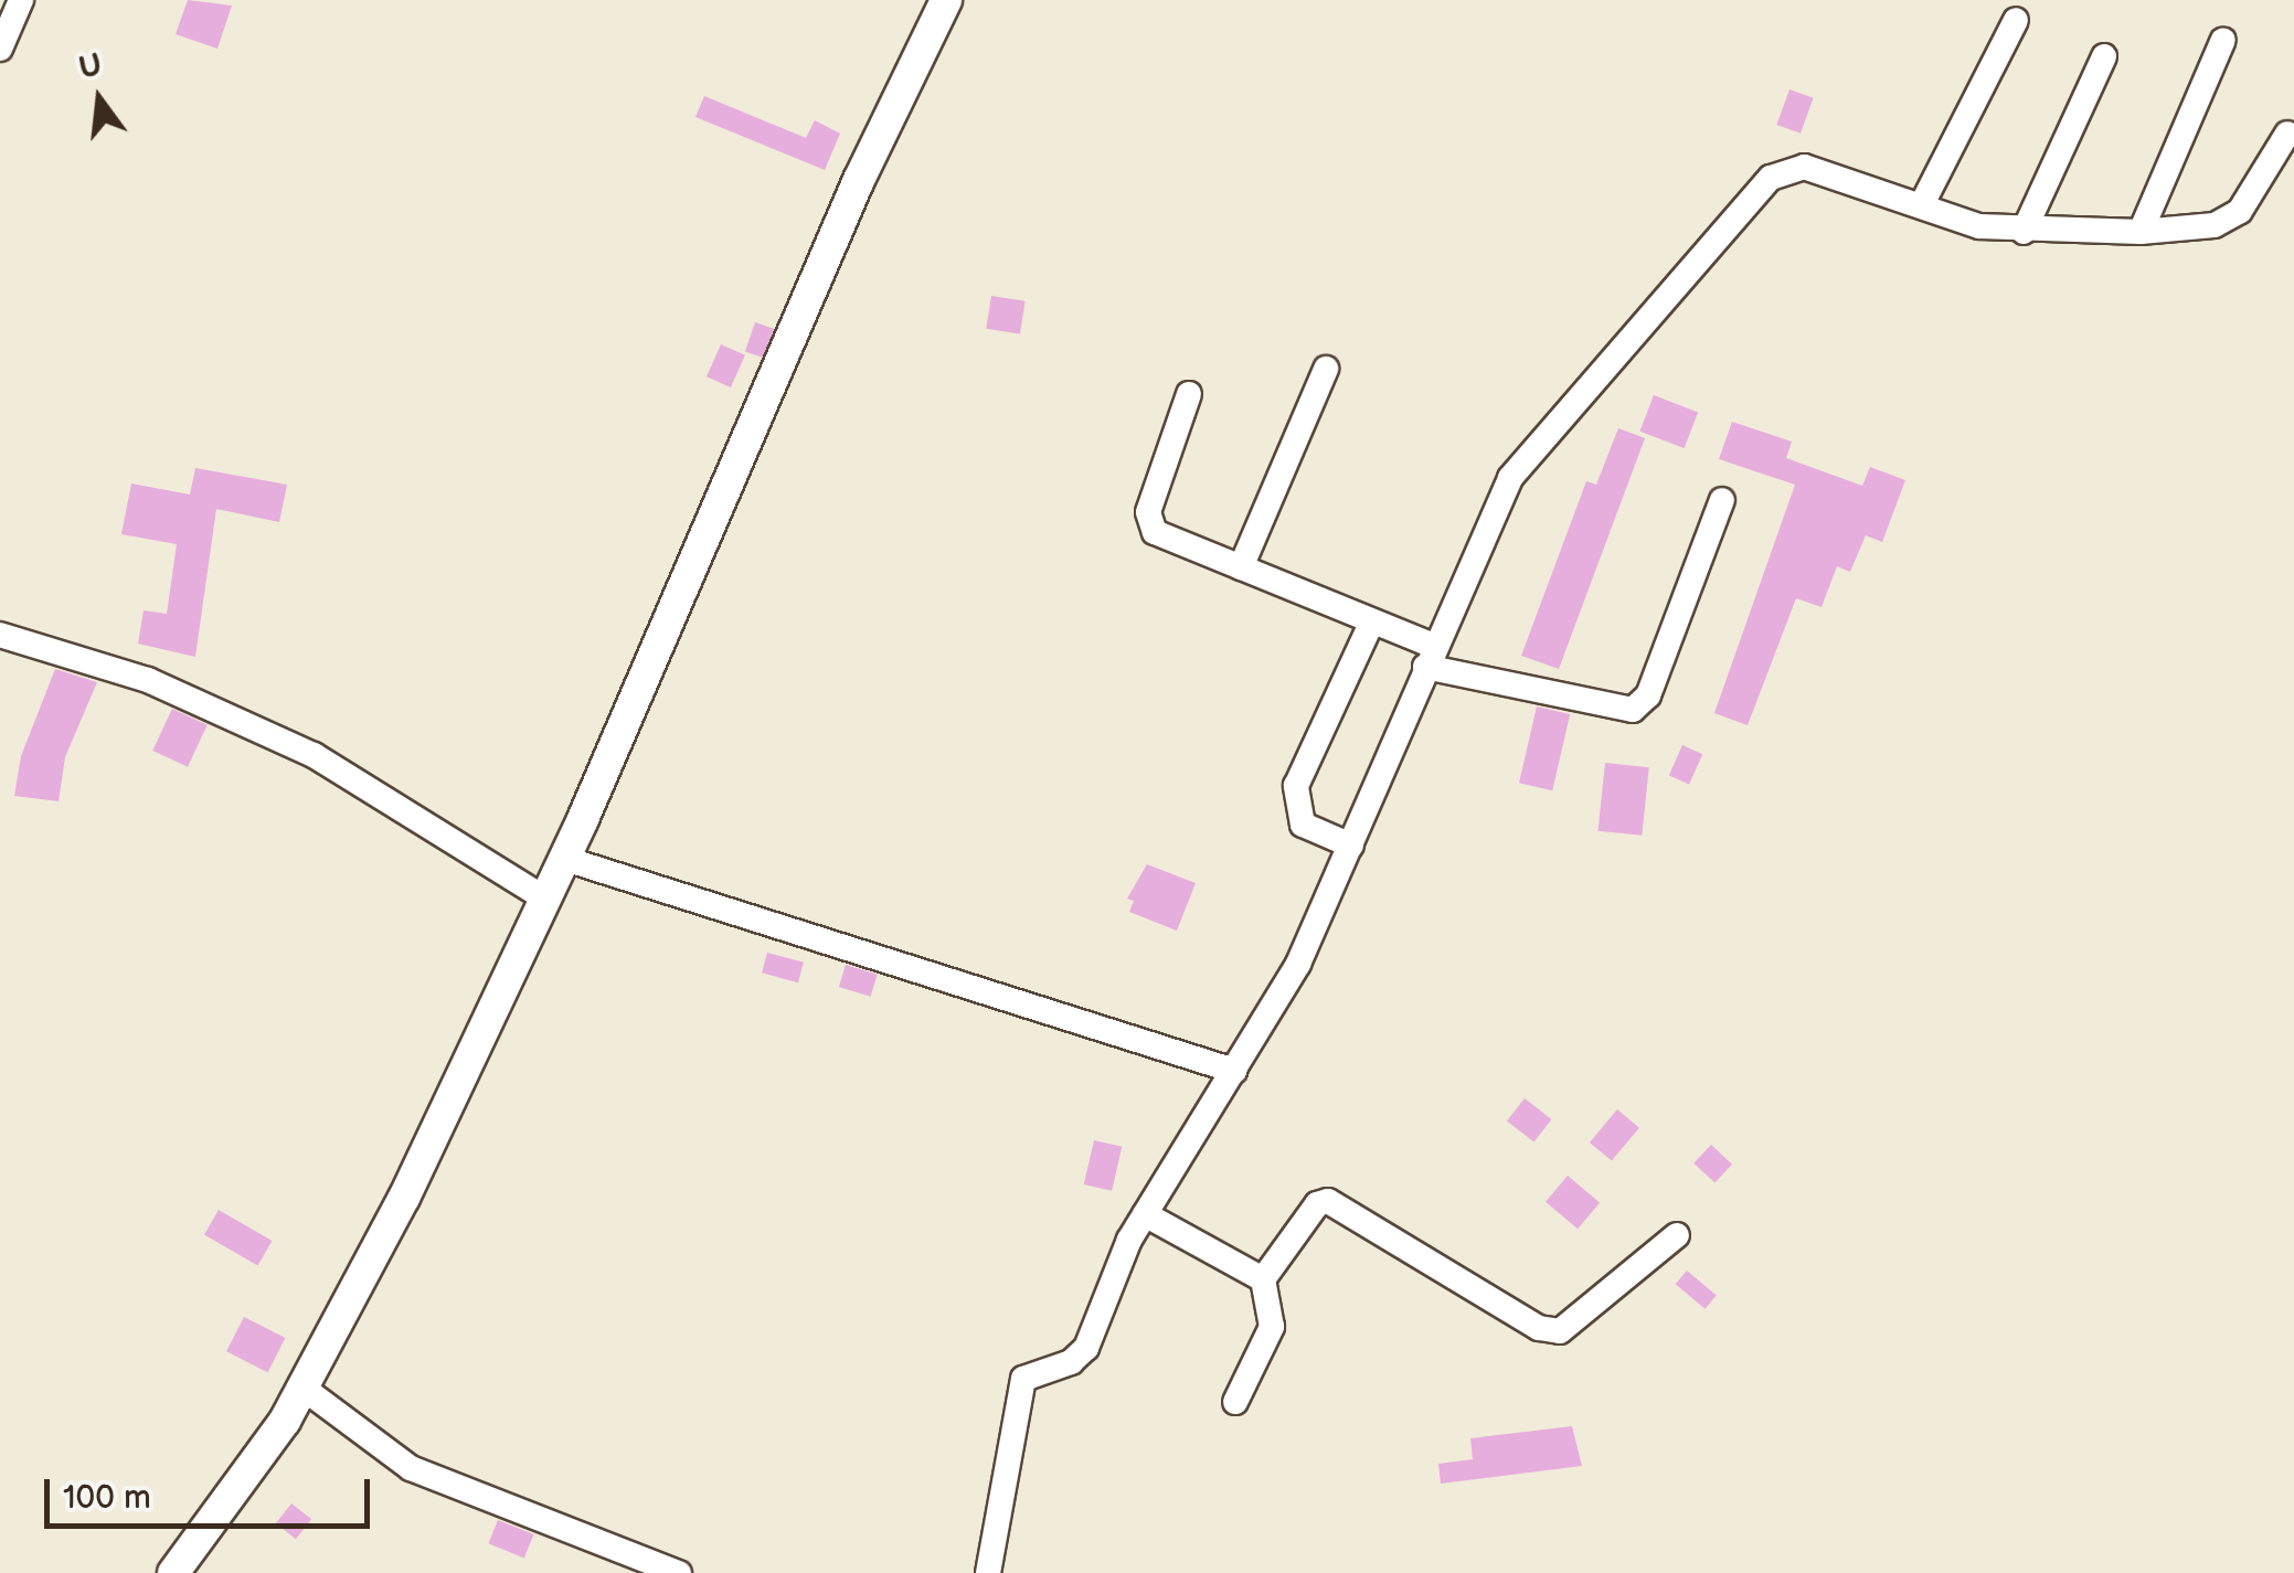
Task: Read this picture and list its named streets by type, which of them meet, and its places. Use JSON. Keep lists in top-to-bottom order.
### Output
{
  "scale_bar": "100 m",
  "north": "top"
}
